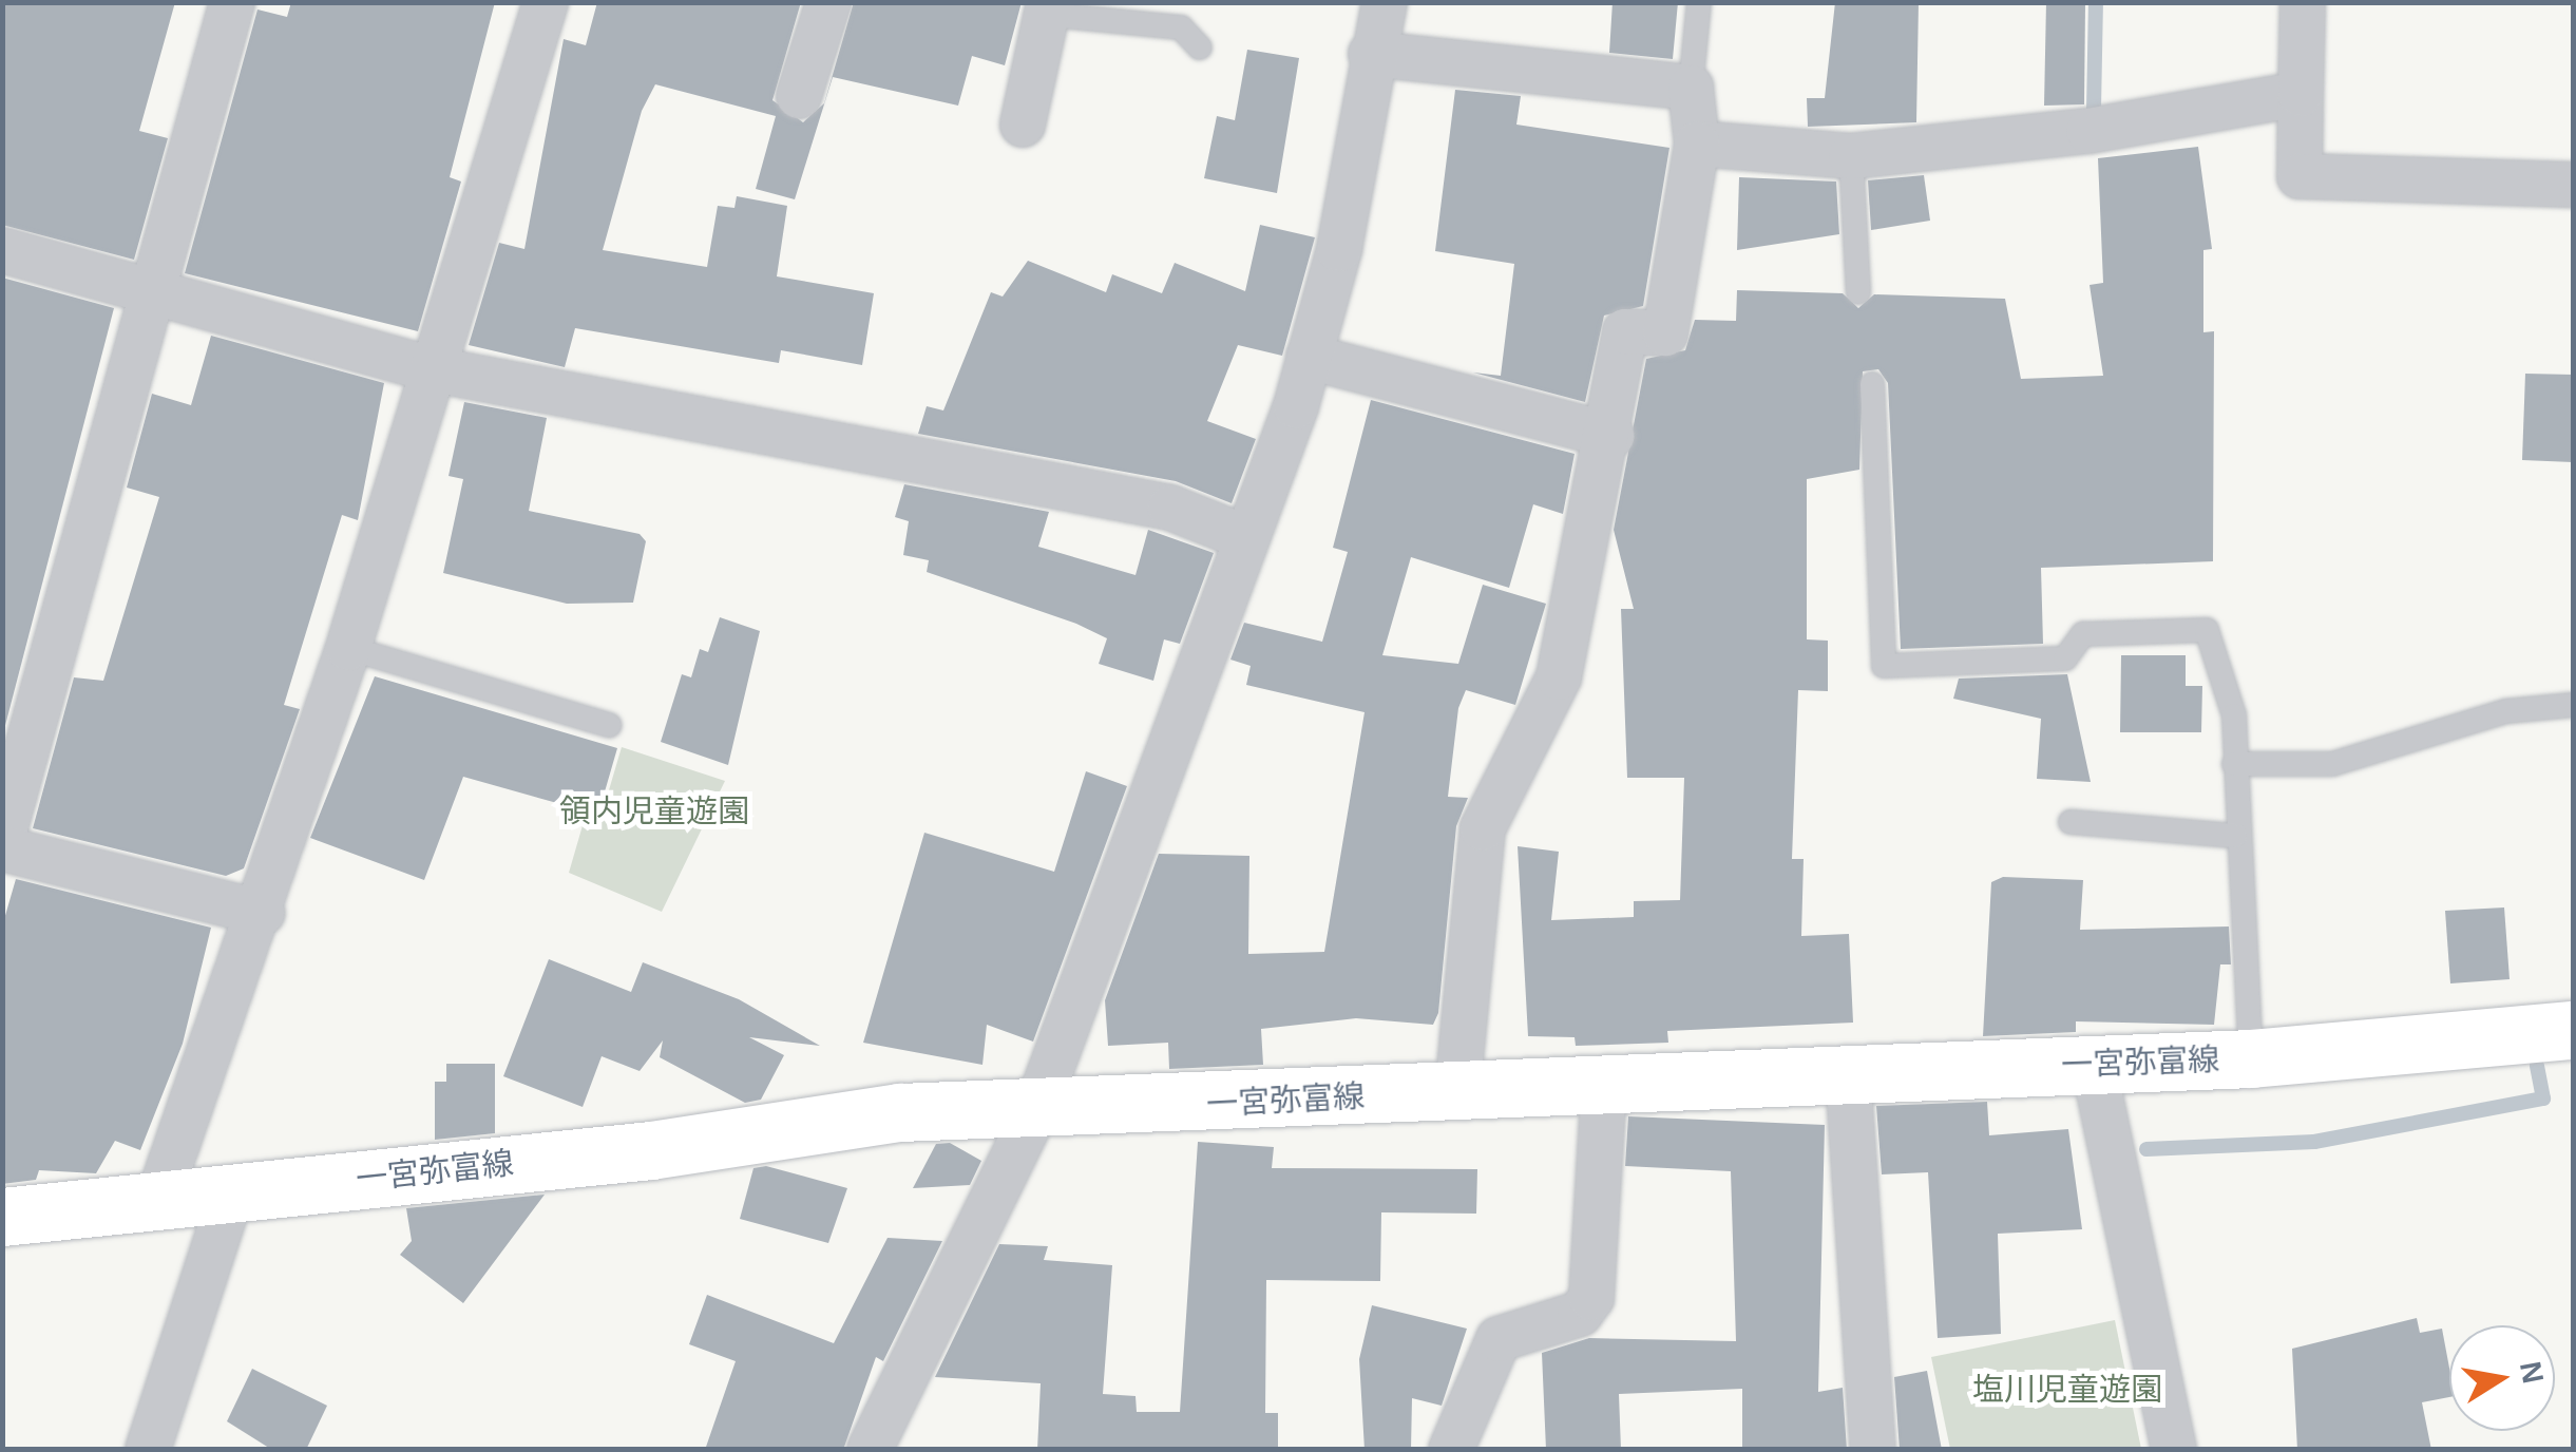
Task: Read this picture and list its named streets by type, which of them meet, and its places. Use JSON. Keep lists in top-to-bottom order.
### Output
{
  "streets": {
    "main road": ["一宮弥富線"]
  },
  "parks": ["領内児童遊園", "塩川児童遊園"],
  "north": "right"
}
